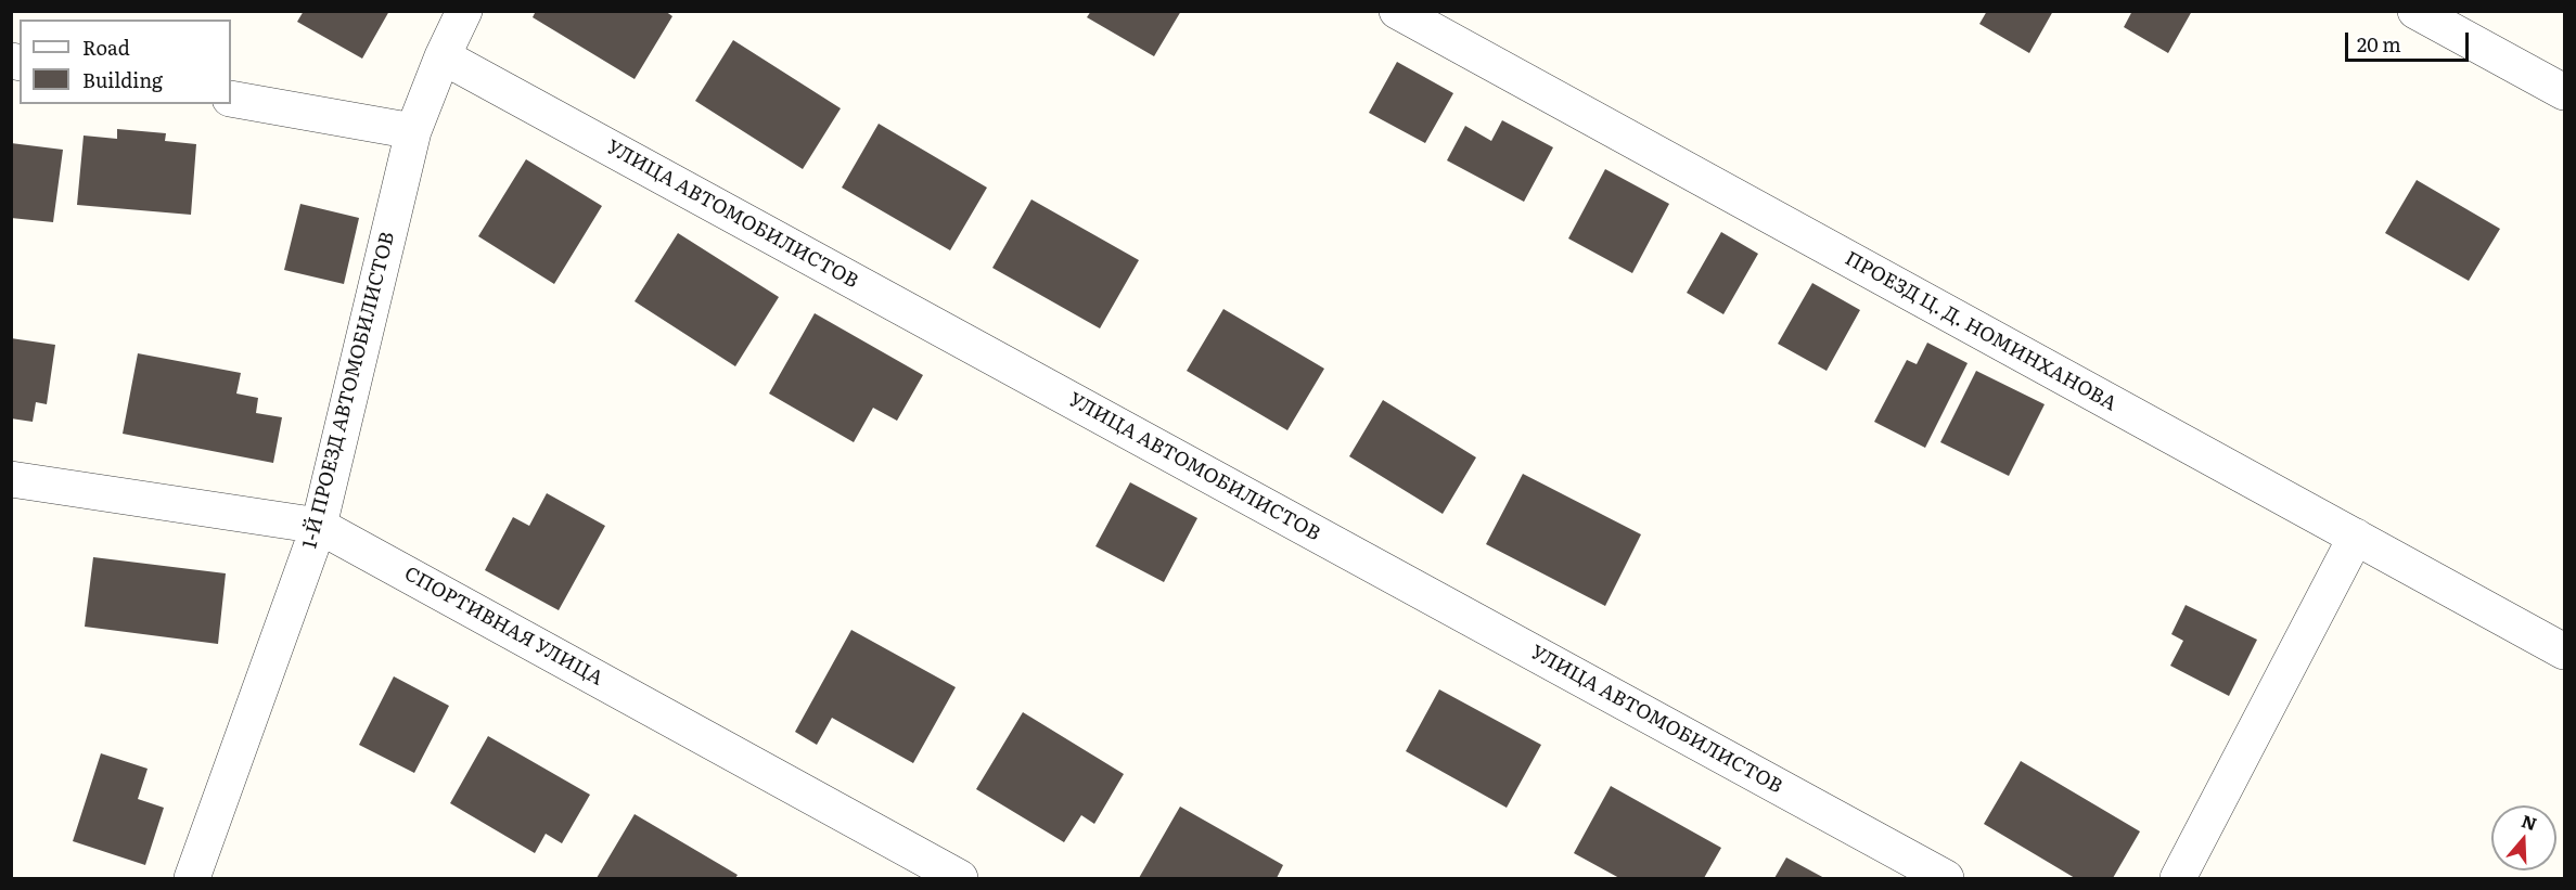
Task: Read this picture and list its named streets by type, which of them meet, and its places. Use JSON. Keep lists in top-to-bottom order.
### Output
{
  "streets": {
    "street": [
      "УЛИЦА АВТОМОБИЛИСТОВ",
      "ПРОЕЗД Ц. Д. НОМИНХАНОВА",
      "1-Й ПРОЕЗД АВТОМОБИЛИСТОВ",
      "СПОРТИВНАЯ УЛИЦА"
    ]
  },
  "crossings": [
    ["УЛИЦА АВТОМОБИЛИСТОВ", "1-Й ПРОЕЗД АВТОМОБИЛИСТОВ"],
    ["1-Й ПРОЕЗД АВТОМОБИЛИСТОВ", "СПОРТИВНАЯ УЛИЦА"]
  ],
  "legend": ["Road", "Building"],
  "scale_bar": "20 m",
  "north": "top"
}
